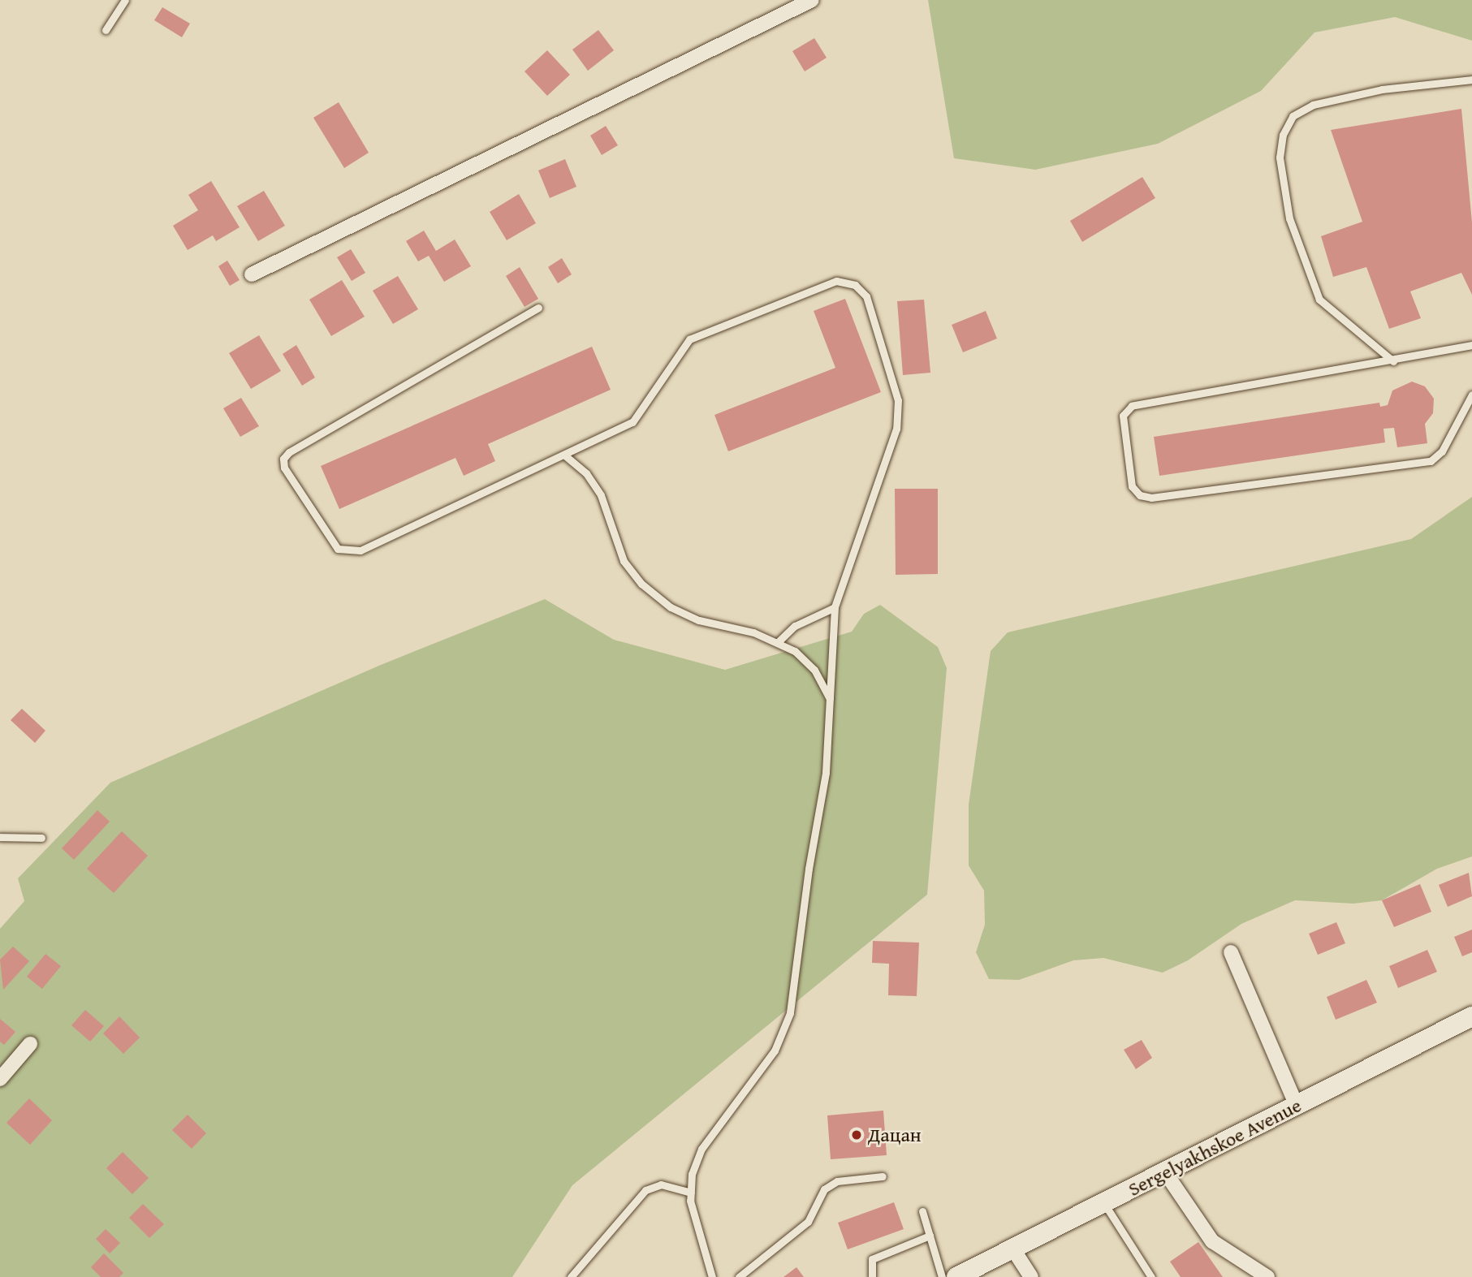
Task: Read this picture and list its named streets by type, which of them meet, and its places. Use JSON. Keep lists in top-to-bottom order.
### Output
{
  "streets": {
    "main road": ["Sergelyakhskoe Avenue"]
  },
  "places": ["Дацан"]
}
